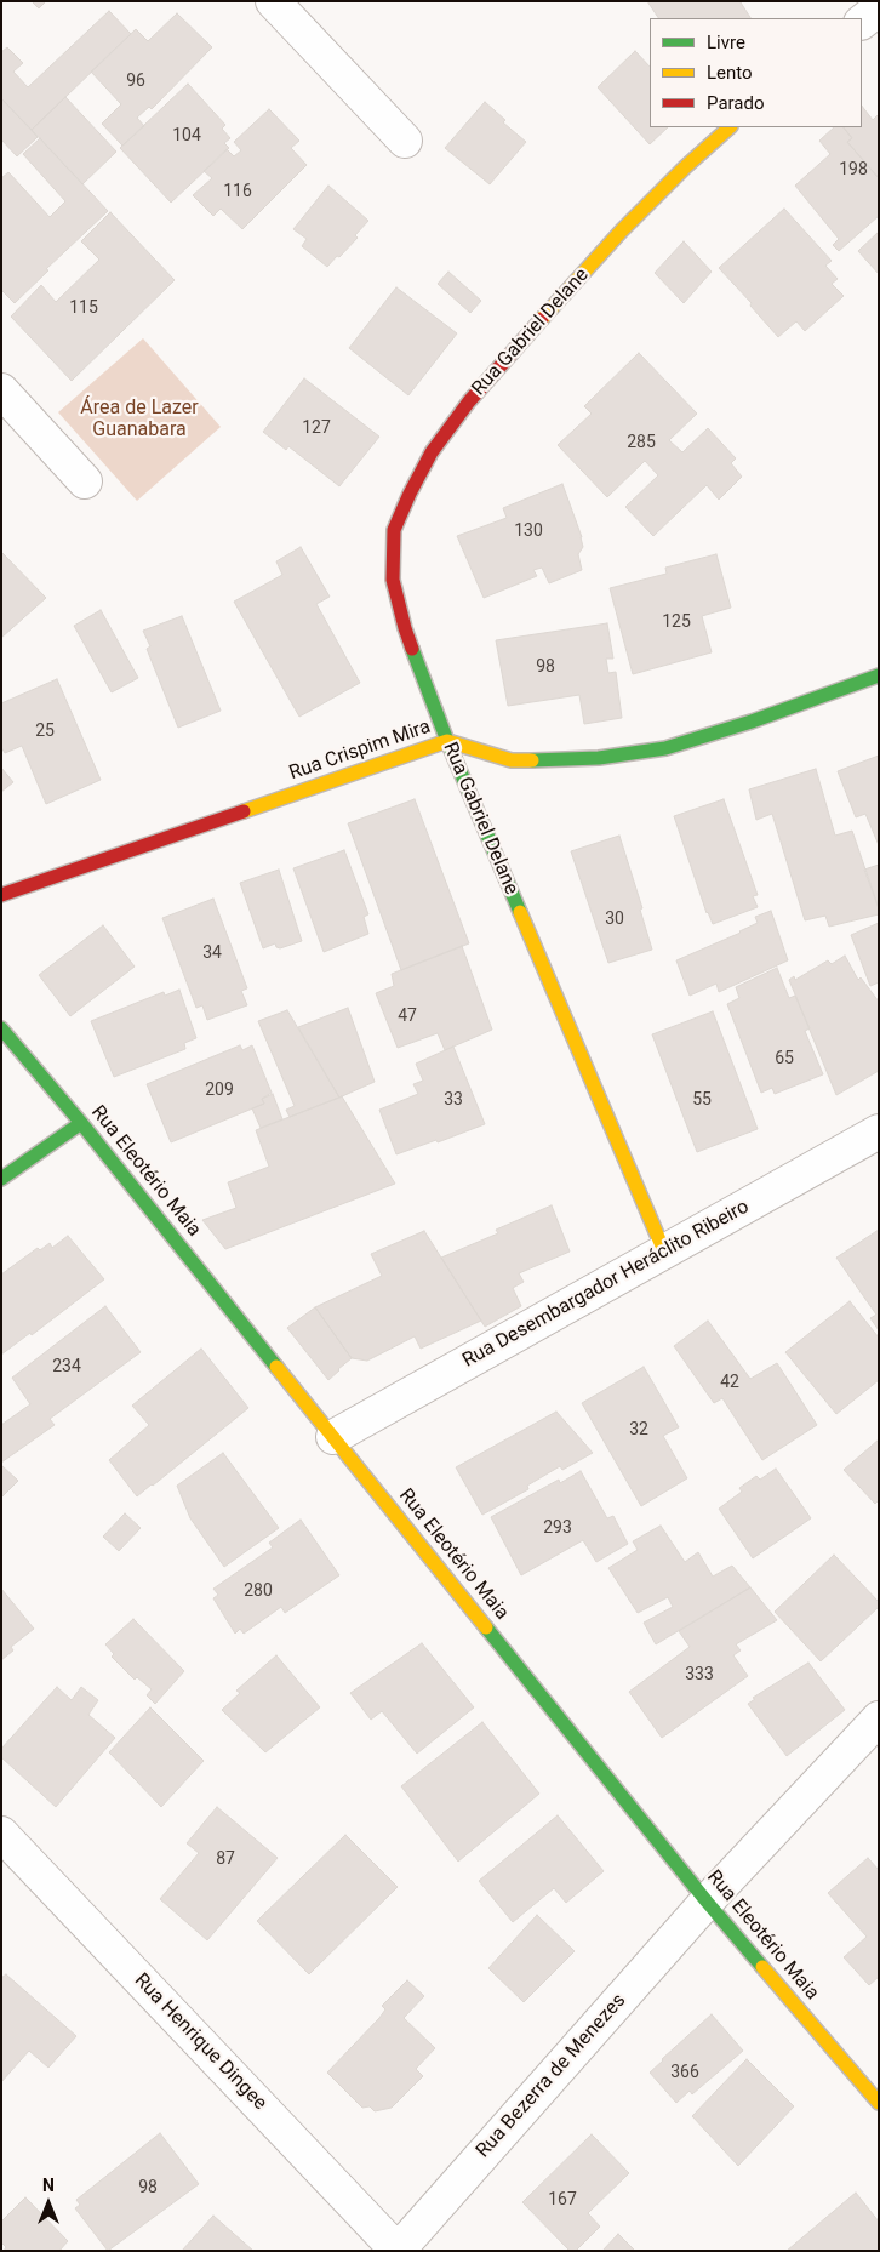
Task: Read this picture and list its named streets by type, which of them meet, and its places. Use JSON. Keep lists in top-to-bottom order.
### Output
{
  "streets": {
    "street": [
      "Rua Gabriel Delane",
      "Rua Crispim Mira",
      "Rua Eleotério Maia",
      "Rua Desembargador Heráclito Ribeiro",
      "Rua Henrique Dingee",
      "Rua Bezerra de Menezes"
    ]
  },
  "crossings": [
    ["Rua Gabriel Delane", "Rua Crispim Mira"],
    ["Rua Gabriel Delane", "Rua Desembargador Heráclito Ribeiro"],
    ["Rua Eleotério Maia", "Rua Desembargador Heráclito Ribeiro"],
    ["Rua Eleotério Maia", "Rua Bezerra de Menezes"],
    ["Rua Henrique Dingee", "Rua Bezerra de Menezes"]
  ],
  "parks": ["Área de Lazer Guanabara"],
  "house_numbers": [
    "96",
    "104",
    "198",
    "116",
    "115",
    "127",
    "285",
    "130",
    "125",
    "98",
    "25",
    "30",
    "34",
    "47",
    "65",
    "209",
    "33",
    "55",
    "234",
    "42",
    "32",
    "293",
    "280",
    "333",
    "87",
    "366",
    "98",
    "167"
  ],
  "legend": ["Livre", "Lento", "Parado"],
  "north": "top"
}
